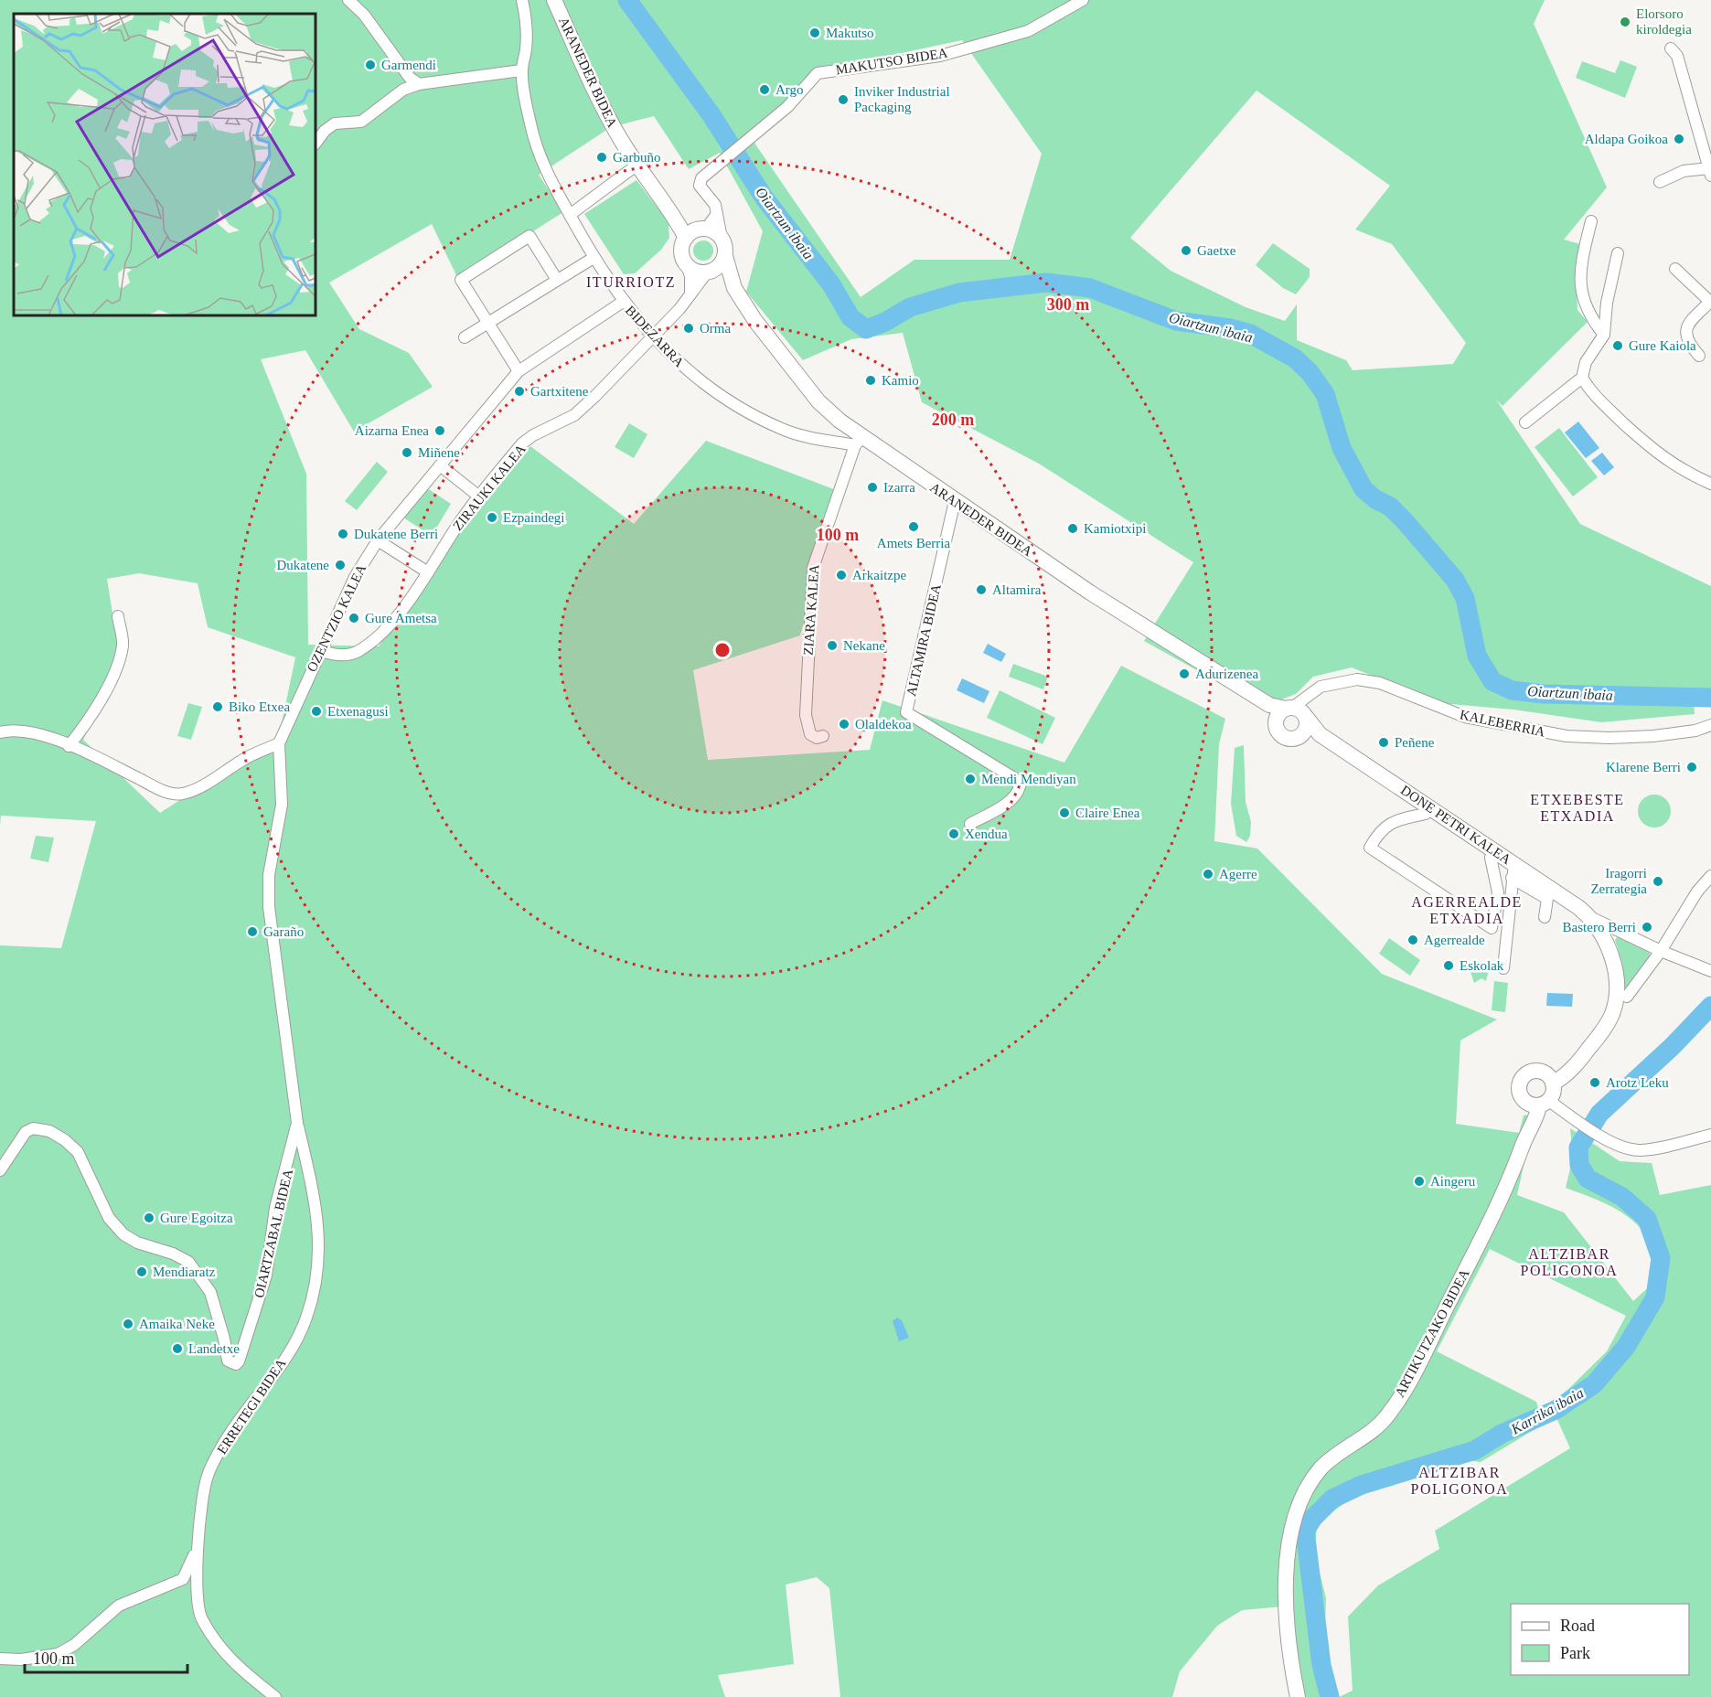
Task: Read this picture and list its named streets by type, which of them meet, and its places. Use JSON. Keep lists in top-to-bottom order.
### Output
{
  "streets": {
    "street": [
      "MAKUTSO BIDEA",
      "ARANEDER BIDEA",
      "BIDEZARRA",
      "ZIRAUKI KALEA",
      "ZIARA KALEA",
      "OZENTZIO KALEA",
      "ALTAMIRA BIDEA",
      "KALEBERRIA",
      "DONE PETRI KALEA",
      "OIARTZABAL BIDEA",
      "ARTIKUTZAKO BIDEA",
      "ERRETEGI BIDEA"
    ]
  },
  "crossings": [
    ["ARANEDER BIDEA", "BIDEZARRA"],
    ["ARANEDER BIDEA", "ZIRAUKI KALEA"],
    ["ARANEDER BIDEA", "ZIARA KALEA"],
    ["ARANEDER BIDEA", "ALTAMIRA BIDEA"],
    ["ARANEDER BIDEA", "KALEBERRIA"],
    ["ARANEDER BIDEA", "DONE PETRI KALEA"],
    ["BIDEZARRA", "ZIRAUKI KALEA"],
    ["BIDEZARRA", "ZIARA KALEA"],
    ["BIDEZARRA", "OZENTZIO KALEA"],
    ["ZIRAUKI KALEA", "OZENTZIO KALEA"],
    ["OZENTZIO KALEA", "OIARTZABAL BIDEA"],
    ["KALEBERRIA", "DONE PETRI KALEA"],
    ["OIARTZABAL BIDEA", "ERRETEGI BIDEA"]
  ],
  "districts": [
    "ITURRIOTZ",
    "ETXEBESTE ETXADIA",
    "AGERREALDE ETXADIA",
    "ALTZIBAR POLIGONOA",
    "ALTZIBAR POLIGONOA"
  ],
  "water": ["Oiartzun ibaia", "Karrika ibaia"],
  "places": [
    "Elorsoro kiroldegia",
    "Makutso",
    "Garmendi",
    "Argo",
    "Inviker Industrial Packaging",
    "Aldapa Goikoa",
    "Garbuño",
    "Gaetxe",
    "Orma",
    "Gure Kaiola",
    "Kamio",
    "Gartxitene",
    "Aizarna Enea",
    "Miñene",
    "Izarra",
    "Ezpaindegi",
    "Amets Berria",
    "Kamiotxipi",
    "Dukatene Berri",
    "Dukatene",
    "Arkaitzpe",
    "Altamira",
    "Gure Ametsa",
    "Nekane",
    "Adurizenea",
    "Biko Etxea",
    "Etxenagusi",
    "Olaldekoa",
    "Peñene",
    "Klarene Berri",
    "Mendi Mendiyan",
    "Claire Enea",
    "Xendua",
    "Agerre",
    "Iragorri Zerrategia",
    "Bastero Berri",
    "Garaño",
    "Agerrealde",
    "Eskolak",
    "Arotz Leku",
    "Aingeru",
    "Gure Egoitza",
    "Mendiaratz",
    "Amaika Neke",
    "Landetxe"
  ],
  "legend": ["Road", "Park"],
  "scale_bar": "100 m",
  "rings": ["300 m", "200 m", "100 m"]
}
